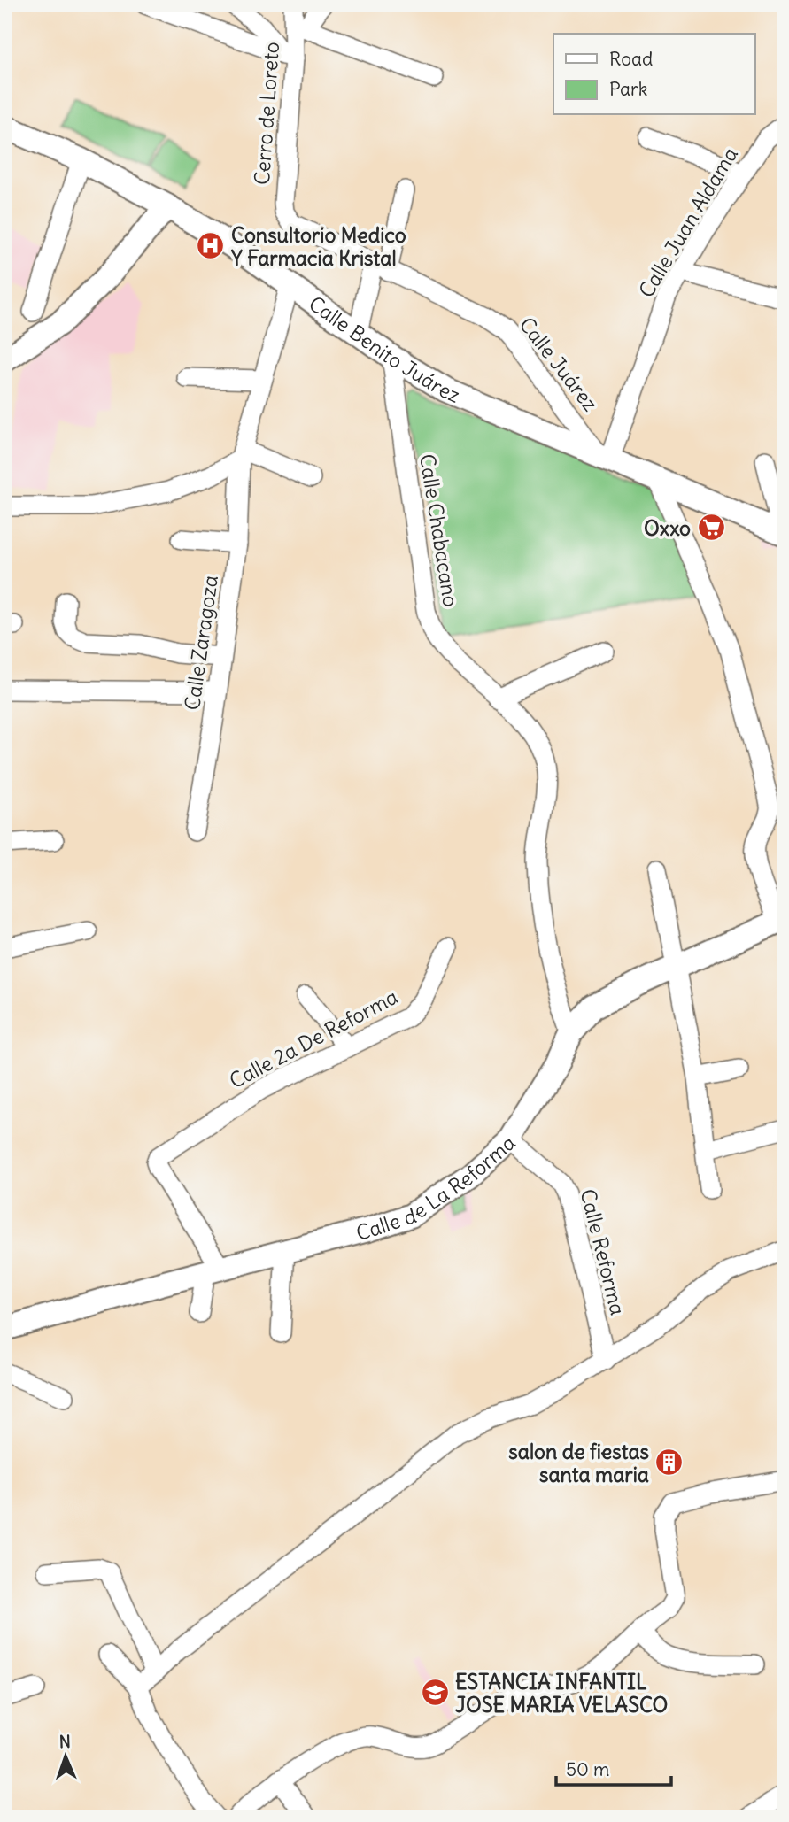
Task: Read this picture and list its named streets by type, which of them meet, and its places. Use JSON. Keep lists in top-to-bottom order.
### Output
{
  "streets": {
    "street": [
      "Cerro de Loreto",
      "Calle Juan Aldama",
      "Calle Benito Juárez",
      "Calle Juárez",
      "Calle Chabacano",
      "Calle Zaragoza",
      "Calle 2a De Reforma",
      "Calle de La Reforma",
      "Calle Reforma"
    ]
  },
  "crossings": [
    ["Cerro de Loreto", "Calle Juárez"],
    ["Calle Juan Aldama", "Calle Benito Juárez"],
    ["Calle Juan Aldama", "Calle Juárez"],
    ["Calle Benito Juárez", "Calle Juárez"],
    ["Calle Benito Juárez", "Calle Chabacano"],
    ["Calle Benito Juárez", "Calle Zaragoza"],
    ["Calle Chabacano", "Calle de La Reforma"],
    ["Calle 2a De Reforma", "Calle de La Reforma"],
    ["Calle de La Reforma", "Calle Reforma"]
  ],
  "places": {
    "hospital": ["Consultorio Medico Y Farmacia Kristal"],
    "supermarket": ["Oxxo"],
    "building": ["salon de fiestas santa maria"],
    "school or university": ["ESTANCIA INFANTIL JOSE MARIA VELASCO"]
  },
  "legend": ["Road", "Park"],
  "scale_bar": "50 m",
  "north": "top"
}
